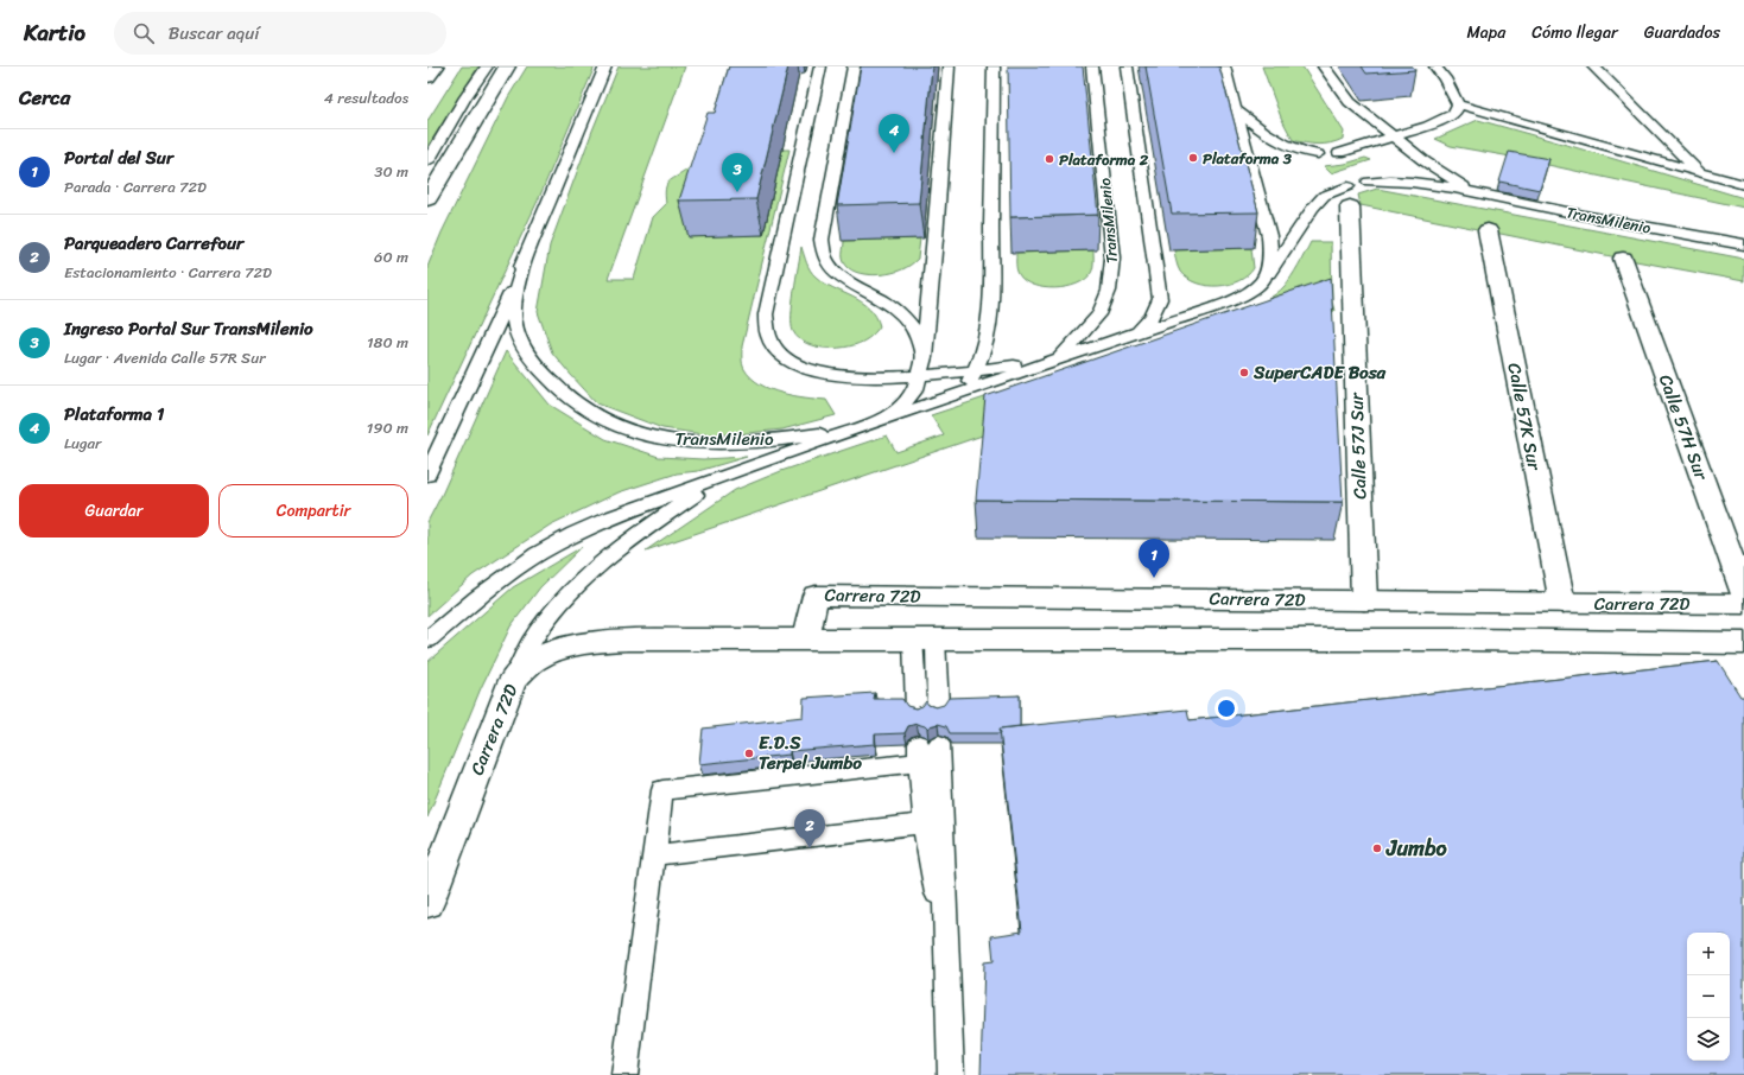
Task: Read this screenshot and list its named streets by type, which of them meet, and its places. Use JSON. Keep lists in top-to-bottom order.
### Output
{
  "streets": {
    "main road": [
      "Calle 57K Sur",
      "Calle 57H Sur",
      "Calle 57J Sur",
      "Carrera 72D"
    ],
    "lane": ["TransMilenio"]
  },
  "crossings": [
    ["TransMilenio", "Calle 57J Sur"],
    ["TransMilenio", "Carrera 72D"],
    ["Calle 57K Sur", "Carrera 72D"],
    ["Calle 57J Sur", "Carrera 72D"]
  ],
  "places": [
    "Plataforma 3",
    "Plataforma 2",
    "SuperCADE Bosa",
    "E.D.S Terpel Jumbo",
    "Jumbo"
  ],
  "page": {
    "header": "Kartio",
    "search": "Buscar aquí",
    "nav": ["Mapa", "Cómo llegar", "Guardados"],
    "heading": ["Cerca", "4 resultados"],
    "pins": [
      "4",
      "3",
      "1",
      "2"
    ],
    "list": [
      {
        "mark": "1",
        "name": "Portal del Sur",
        "note": "Parada · Carrera 72D",
        "value": "30 m"
      },
      {
        "mark": "2",
        "name": "Parqueadero Carrefour",
        "note": "Estacionamiento · Carrera 72D",
        "value": "60 m"
      },
      {
        "mark": "3",
        "name": "Ingreso Portal Sur TransMilenio",
        "note": "Lugar · Avenida Calle 57R Sur",
        "value": "180 m"
      },
      {
        "mark": "4",
        "name": "Plataforma 1",
        "note": "Lugar",
        "value": "190 m"
      }
    ],
    "buttons": ["Guardar", "Compartir"],
    "map_buttons": ["+", "−"]
  }
}
